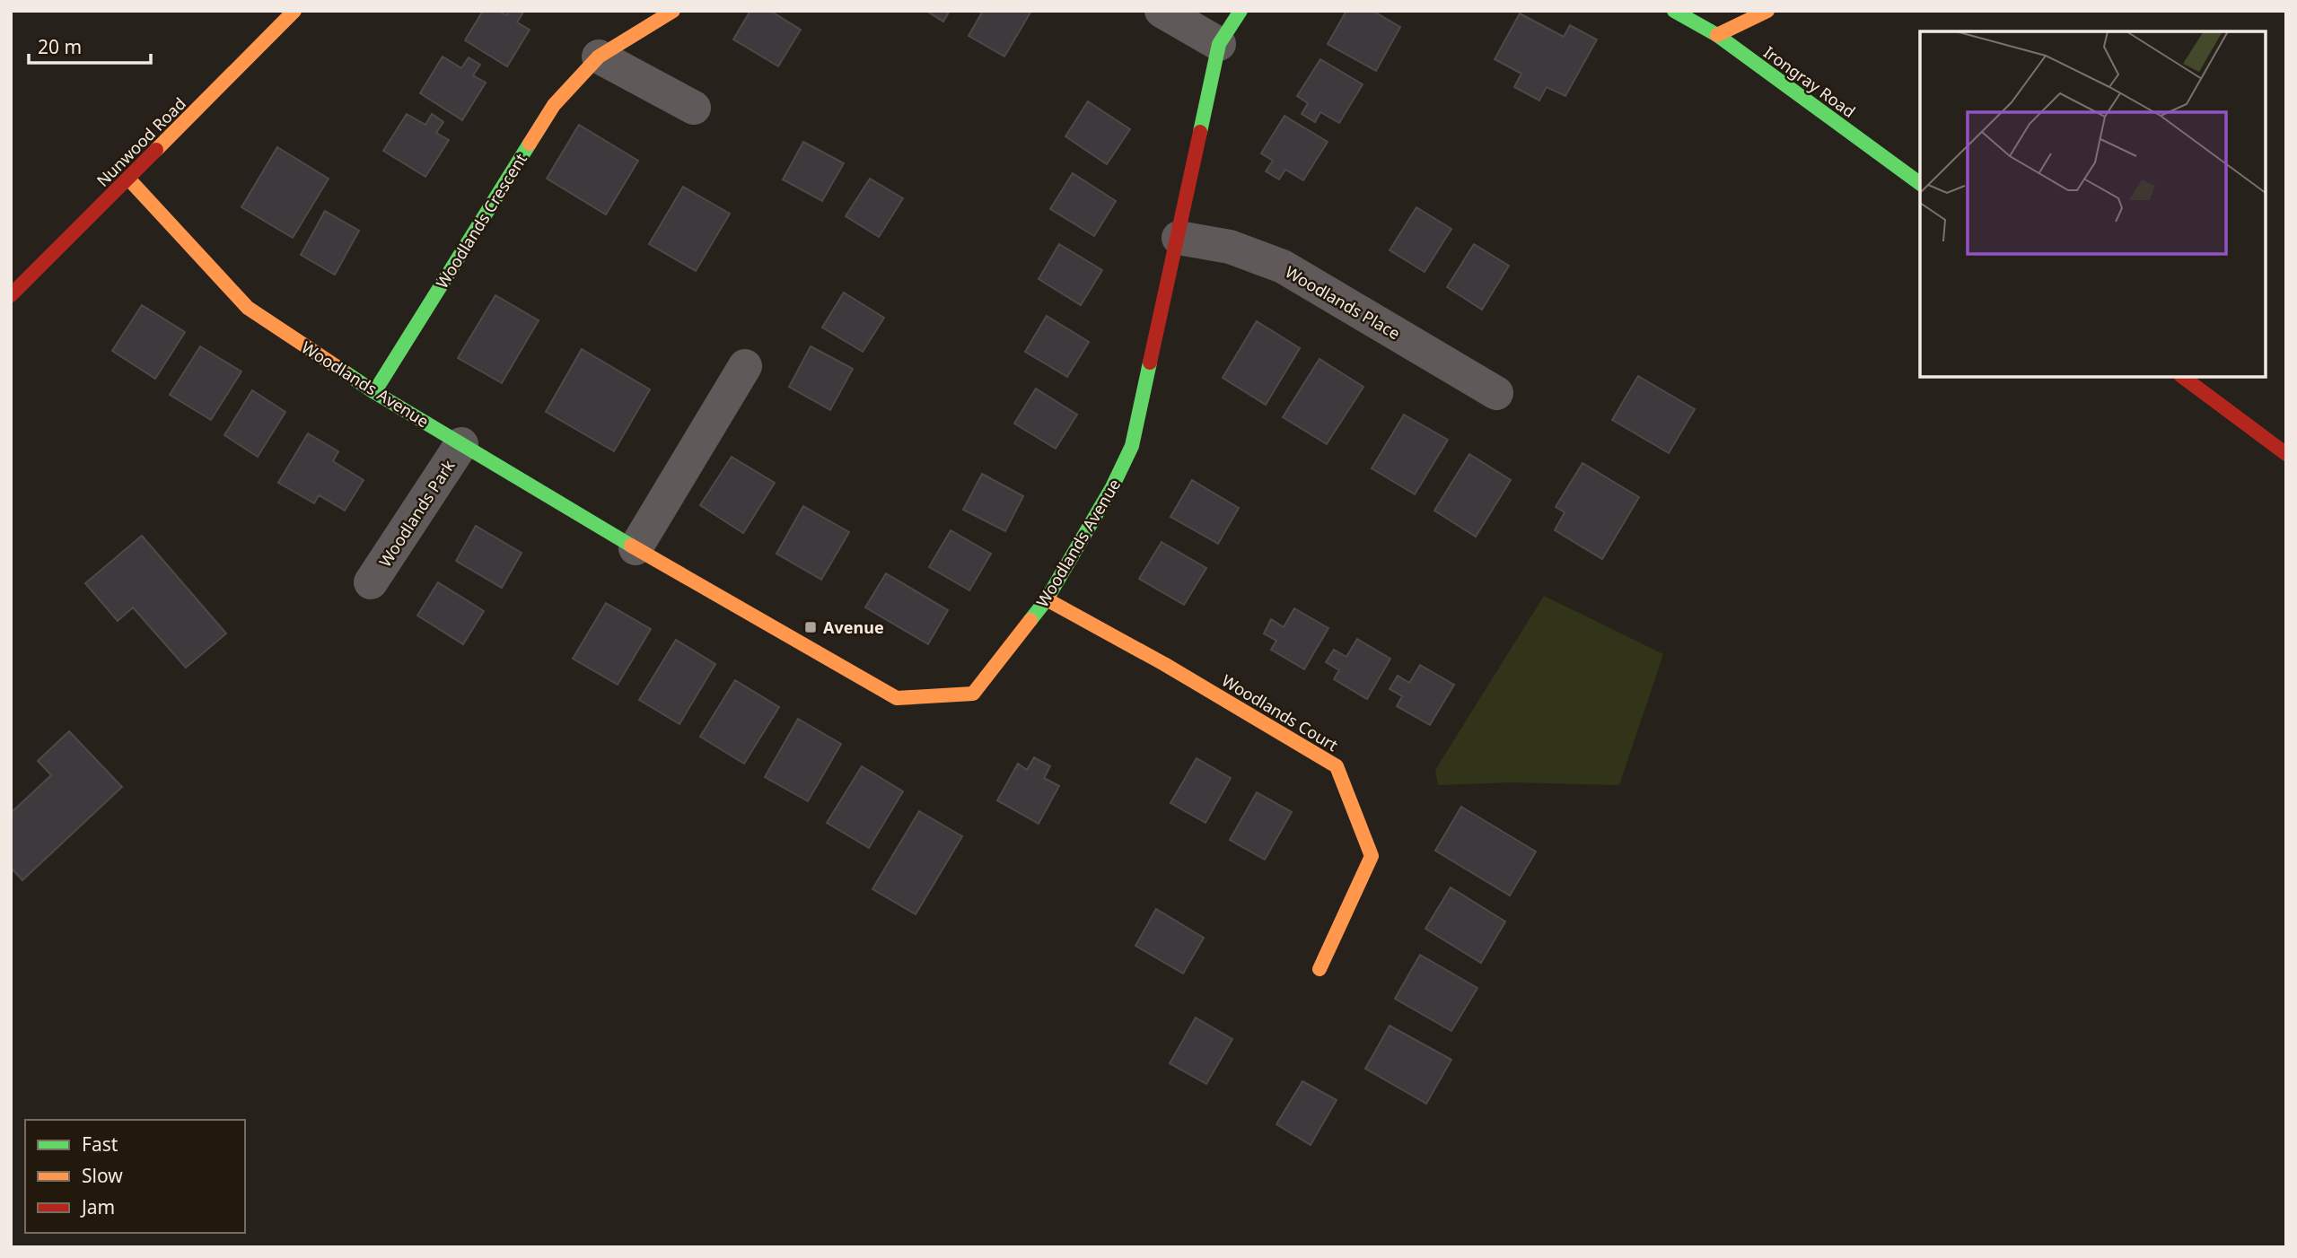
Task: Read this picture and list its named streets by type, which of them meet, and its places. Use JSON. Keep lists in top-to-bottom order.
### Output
{
  "streets": {
    "street": [
      "Irongray Road",
      "Nunwood Road",
      "Woodlands Crescent",
      "Woodlands Place",
      "Woodlands Avenue",
      "Woodlands Park",
      "Woodlands Court"
    ]
  },
  "crossings": [
    ["Nunwood Road", "Woodlands Avenue"],
    ["Woodlands Crescent", "Woodlands Avenue"],
    ["Woodlands Place", "Woodlands Avenue"],
    ["Woodlands Avenue", "Woodlands Park"],
    ["Woodlands Avenue", "Woodlands Court"]
  ],
  "places": {
    "transit": ["Avenue"]
  },
  "legend": ["Fast", "Slow", "Jam"],
  "scale_bar": "20 m"
}
